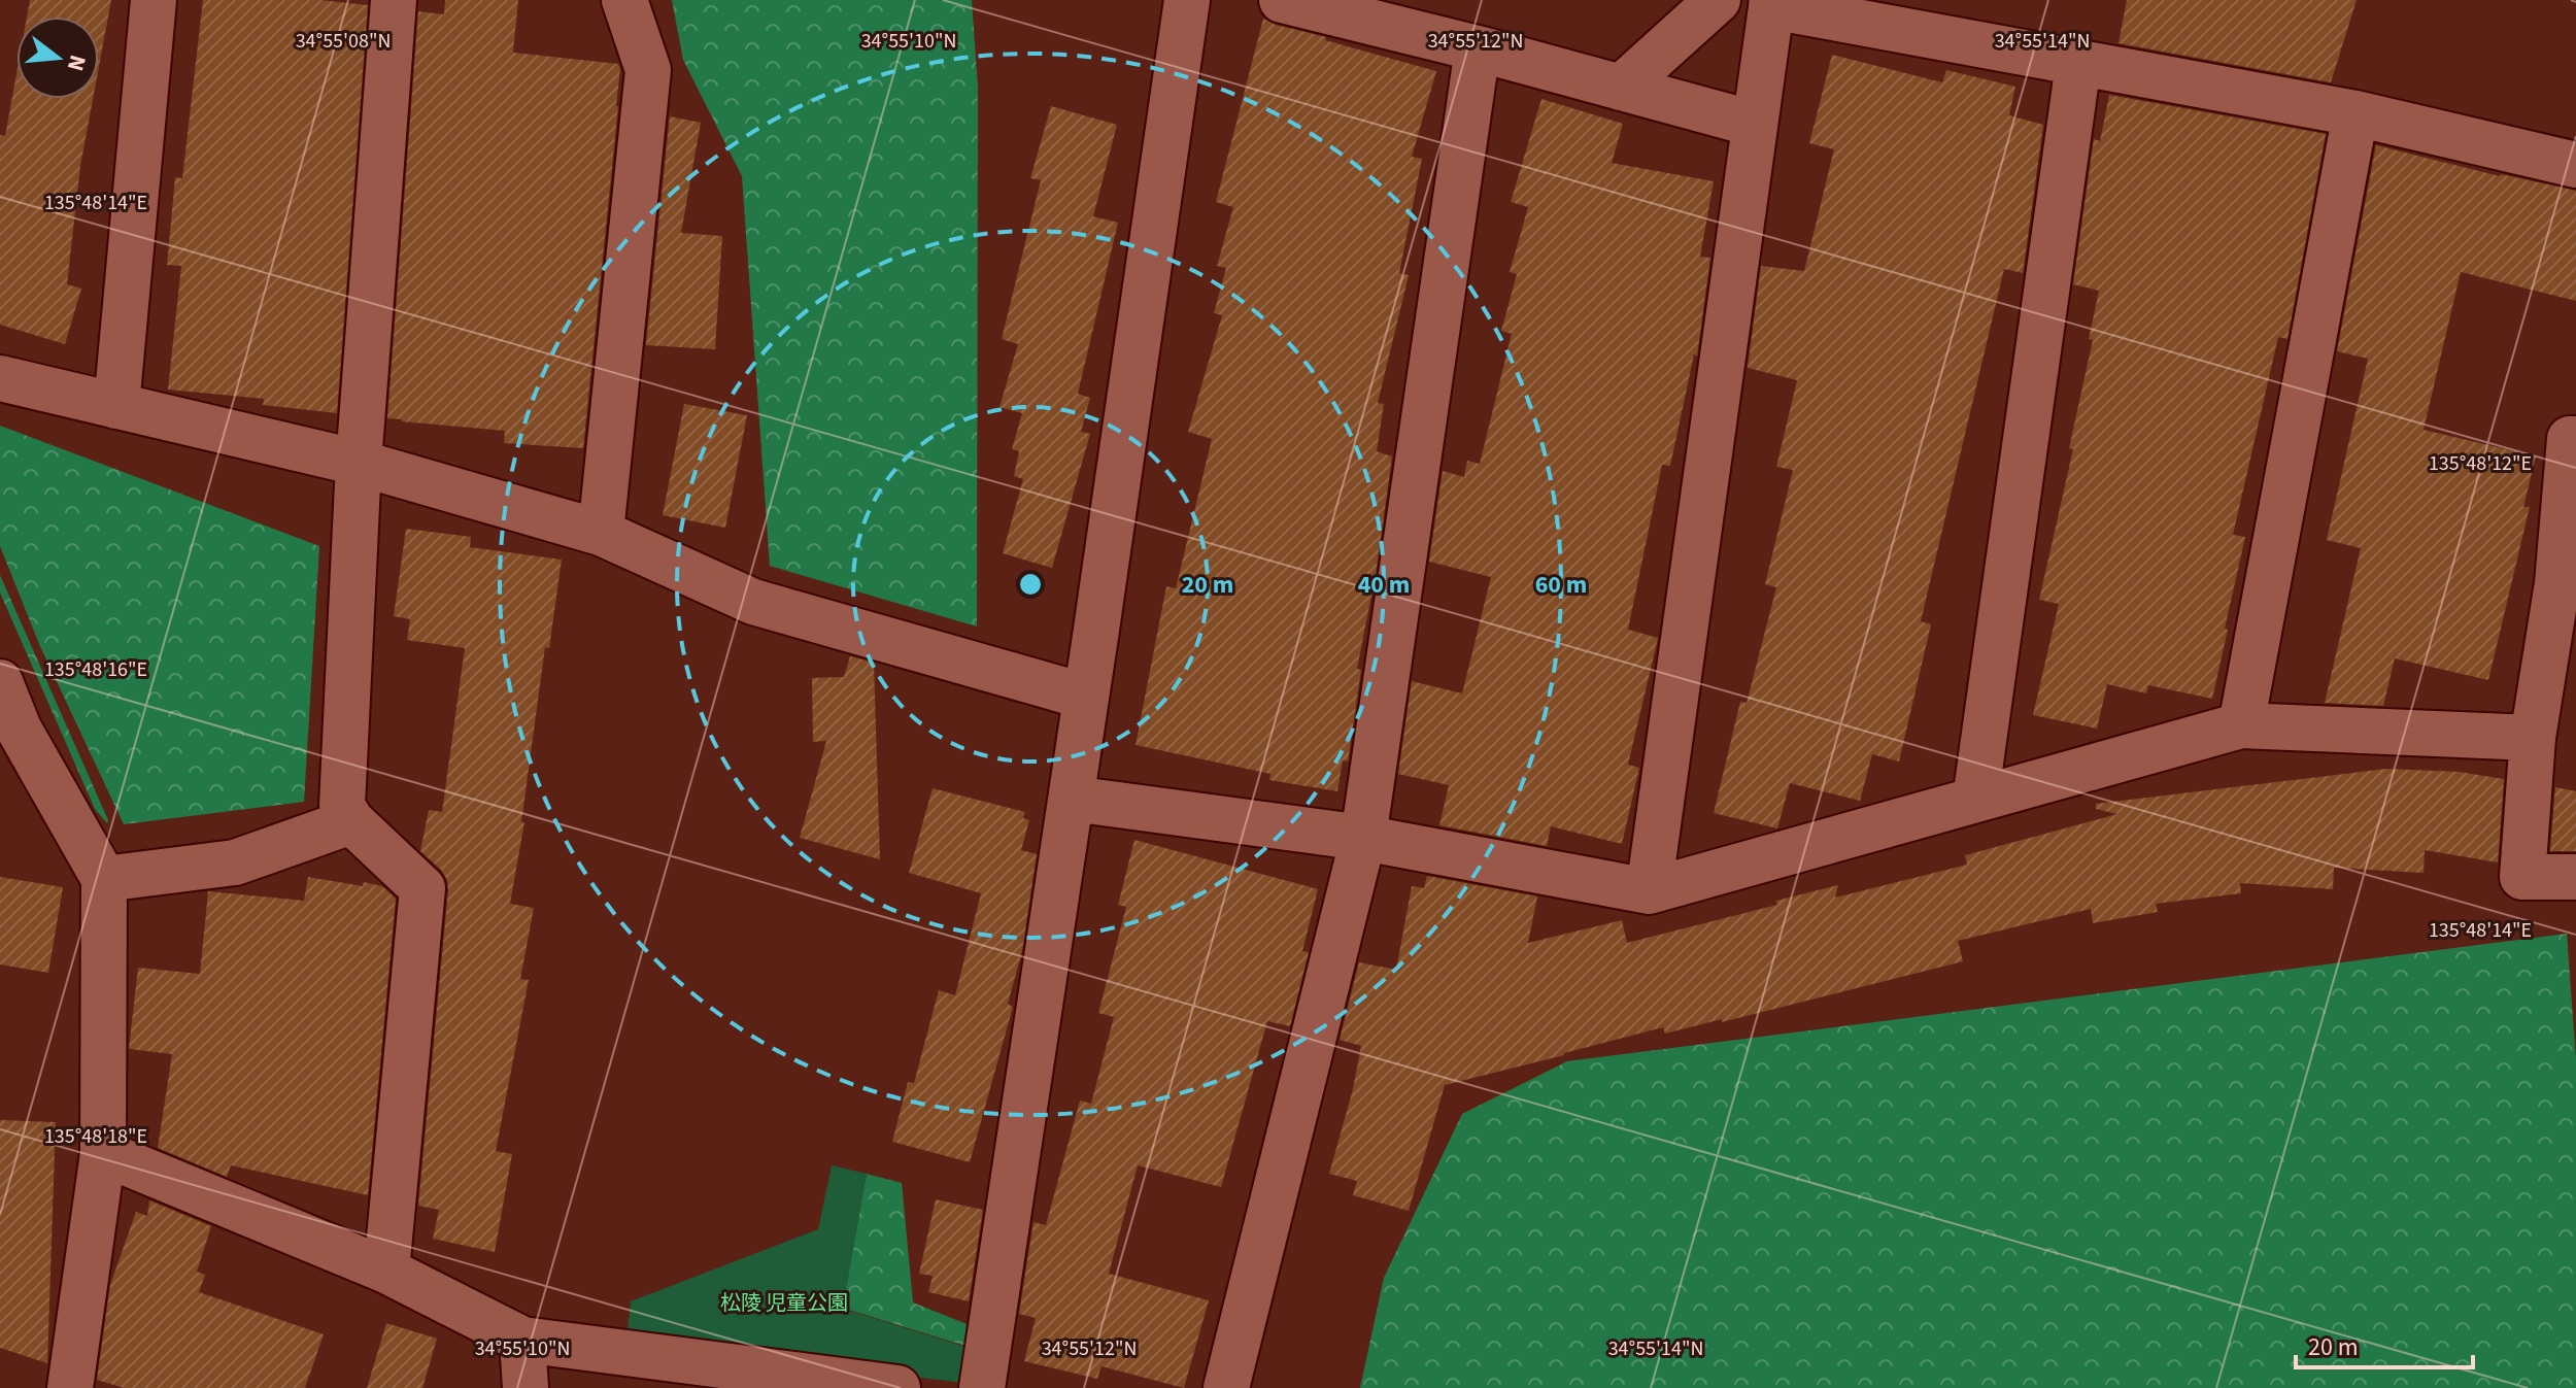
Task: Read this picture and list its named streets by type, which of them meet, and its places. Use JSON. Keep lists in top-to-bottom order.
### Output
{
  "parks": ["松陵 児童公園"],
  "scale_bar": "20 m",
  "north": "right",
  "coordinates": [
    "34°55'08\"N",
    "34°55'10\"N",
    "34°55'12\"N",
    "34°55'14\"N",
    "135°48'14\"E",
    "135°48'12\"E",
    "135°48'16\"E",
    "135°48'18\"E"
  ],
  "rings": ["20 m", "40 m", "60 m"]
}
